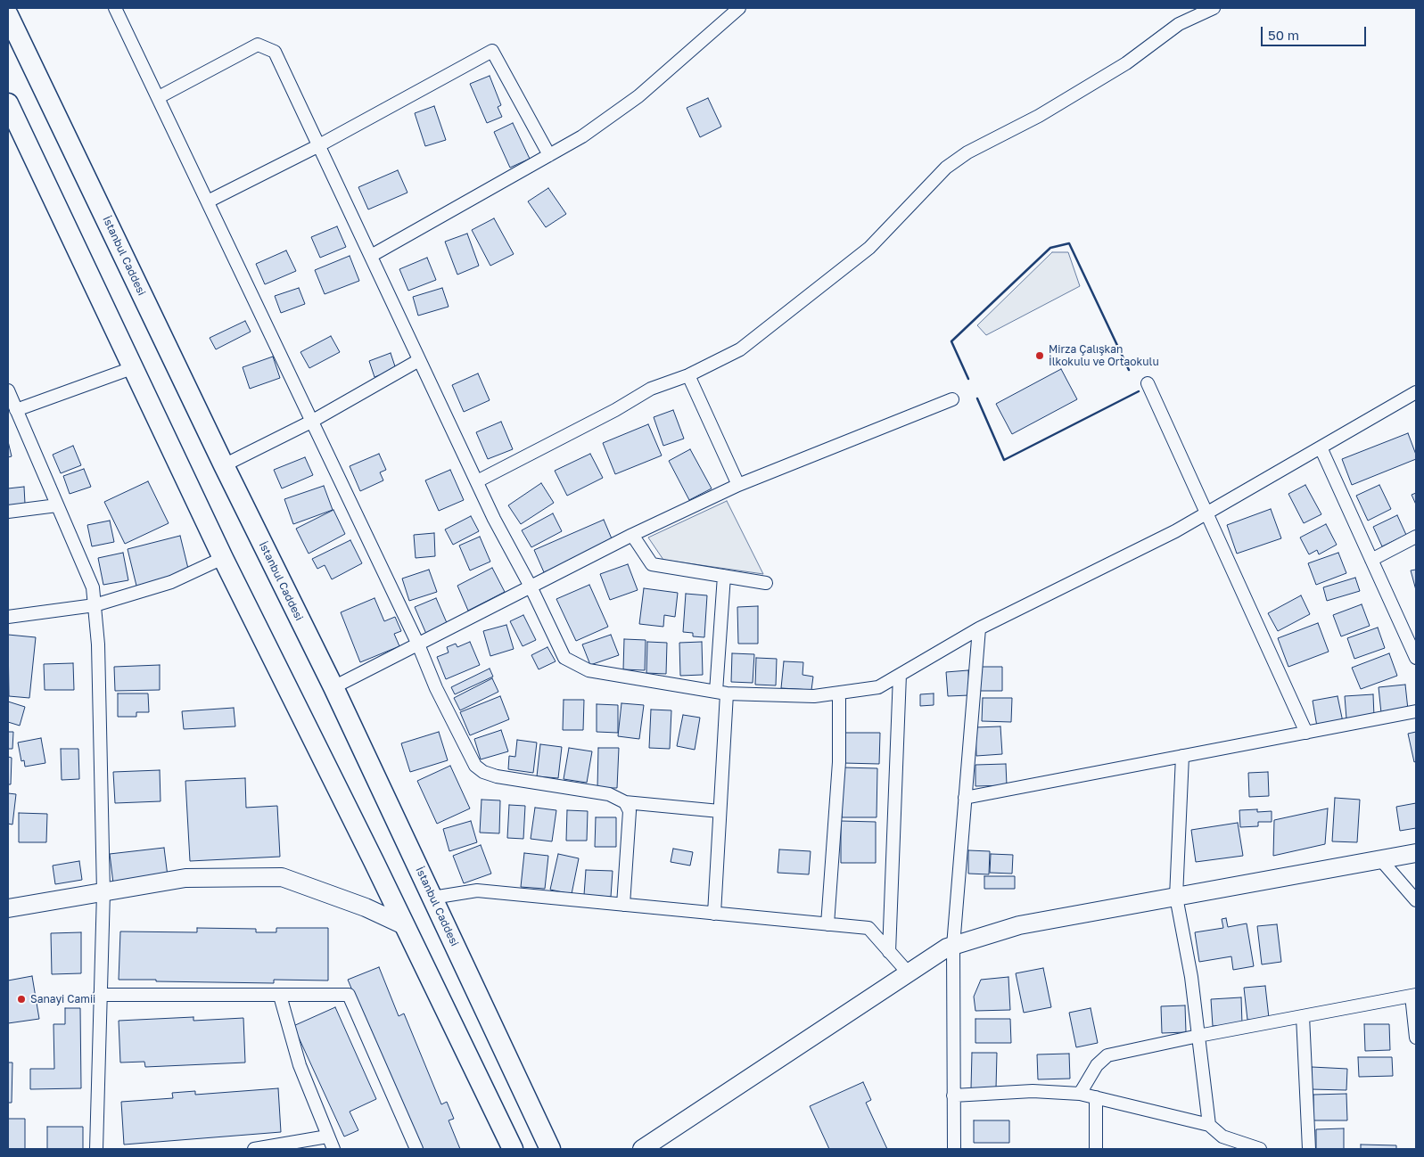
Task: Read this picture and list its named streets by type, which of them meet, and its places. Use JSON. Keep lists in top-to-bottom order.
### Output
{
  "streets": {
    "main road": ["İstanbul Caddesi"]
  },
  "places": ["Mirza Çalışkan İlkokulu ve Ortaokulu", "Sanayi Camii"],
  "scale_bar": "50 m"
}
